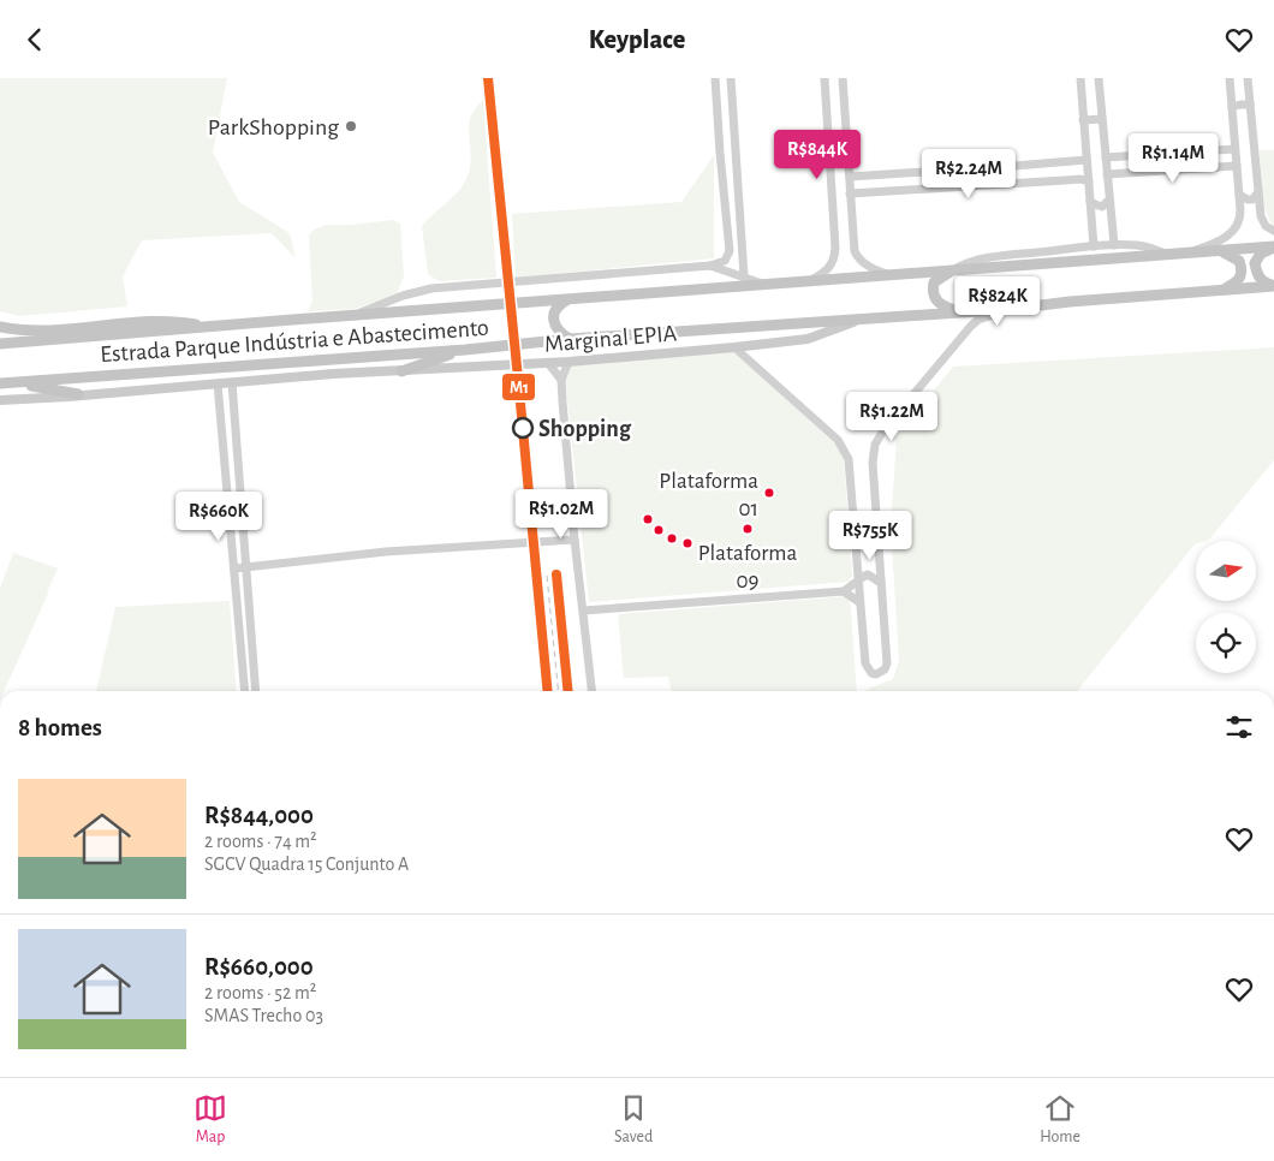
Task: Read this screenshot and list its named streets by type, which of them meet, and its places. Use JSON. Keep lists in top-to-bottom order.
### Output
{
  "streets": {
    "highway": ["Estrada Parque Indústria e Abastecimento"],
    "main road": ["Marginal EPIA"]
  },
  "crossings": [
    ["Marginal EPIA", "Estrada Parque Indústria e Abastecimento"]
  ],
  "places": [
    "ParkShopping",
    "Shopping",
    "Plataforma 01",
    "Plataforma 09"
  ],
  "lines": ["transit line M1"],
  "north": "right",
  "page": {
    "header": "Keyplace",
    "price": [
      "R$844K",
      "R$1.14M",
      "R$2.24M",
      "R$824K",
      "R$1.22M",
      "R$1.02M",
      "R$660K",
      "R$755K"
    ],
    "heading": "8 homes",
    "list": [
      {
        "name": "R$844,000",
        "note": "2 rooms · 74 m² · SGCV Quadra 15 Conjunto A"
      },
      {
        "name": "R$660,000",
        "note": "2 rooms · 52 m² · SMAS Trecho 03"
      }
    ],
    "tabs": ["Map", "Saved", "Home"]
  }
}
